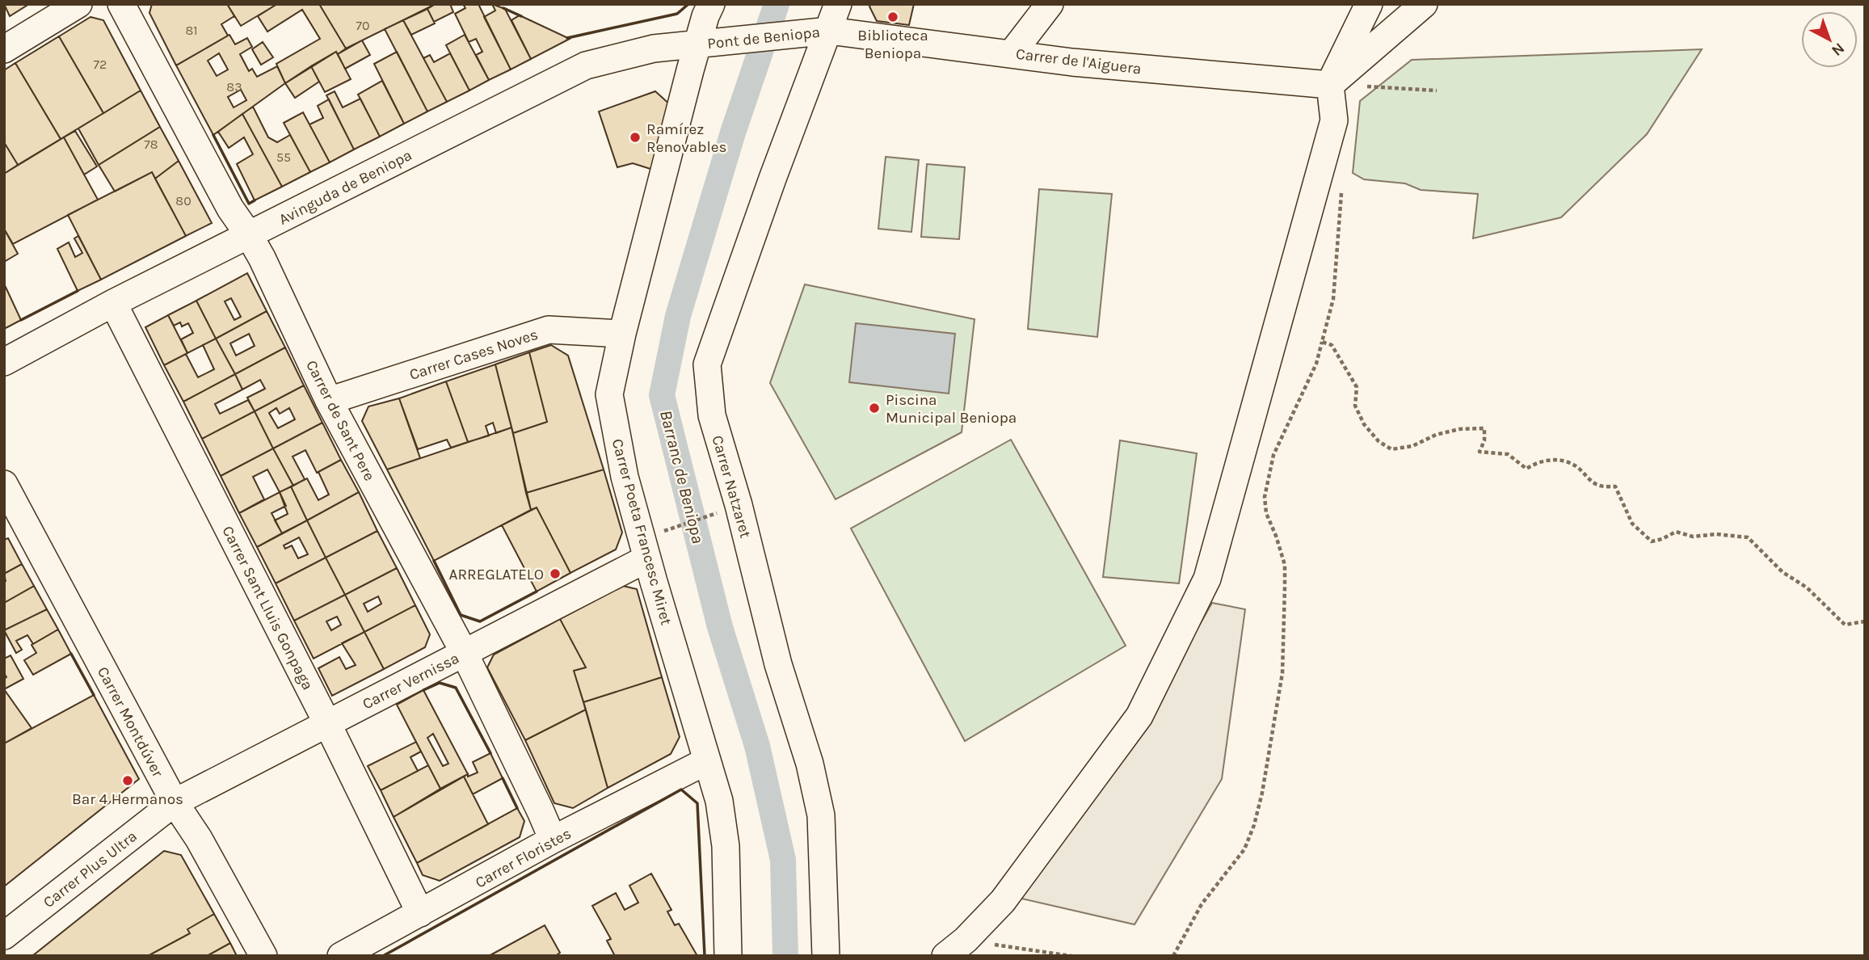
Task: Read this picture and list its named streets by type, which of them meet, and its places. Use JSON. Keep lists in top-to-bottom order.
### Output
{
  "streets": {
    "street": [
      "Pont de Beniopa",
      "Carrer de l'Aiguera",
      "Avinguda de Beniopa",
      "Carrer Cases Noves",
      "Carrer de Sant Pere",
      "Carrer Natzaret",
      "Carrer Poeta Francesc Miret",
      "Carrer Sant Lluis Gonpaga",
      "Carrer Vernissa",
      "Carrer Montdúver",
      "Carrer Floristes",
      "Carrer Plus Ultra"
    ]
  },
  "crossings": [
    ["Pont de Beniopa", "Carrer de l'Aiguera"],
    ["Pont de Beniopa", "Avinguda de Beniopa"],
    ["Pont de Beniopa", "Carrer Natzaret"],
    ["Pont de Beniopa", "Carrer Poeta Francesc Miret"],
    ["Carrer de l'Aiguera", "Carrer Natzaret"],
    ["Avinguda de Beniopa", "Carrer de Sant Pere"],
    ["Avinguda de Beniopa", "Carrer Poeta Francesc Miret"],
    ["Avinguda de Beniopa", "Carrer Sant Lluis Gonpaga"],
    ["Carrer Cases Noves", "Carrer de Sant Pere"],
    ["Carrer Cases Noves", "Carrer Poeta Francesc Miret"],
    ["Carrer de Sant Pere", "Carrer Vernissa"],
    ["Carrer de Sant Pere", "Carrer Floristes"],
    ["Carrer Poeta Francesc Miret", "Carrer Vernissa"],
    ["Carrer Poeta Francesc Miret", "Carrer Floristes"],
    ["Carrer Sant Lluis Gonpaga", "Carrer Vernissa"],
    ["Carrer Sant Lluis Gonpaga", "Carrer Floristes"],
    ["Carrer Vernissa", "Carrer Montdúver"],
    ["Carrer Vernissa", "Carrer Plus Ultra"],
    ["Carrer Montdúver", "Carrer Plus Ultra"]
  ],
  "water": ["Barranc de Beniopa"],
  "places": [
    "Biblioteca Beniopa",
    "Ramírez Renovables",
    "Piscina Municipal Beniopa",
    "ARREGLATELO",
    "Bar 4 Hermanos"
  ],
  "house_numbers": [
    "70",
    "81",
    "72",
    "83",
    "78",
    "55",
    "80"
  ],
  "north": "bottom right"
}
